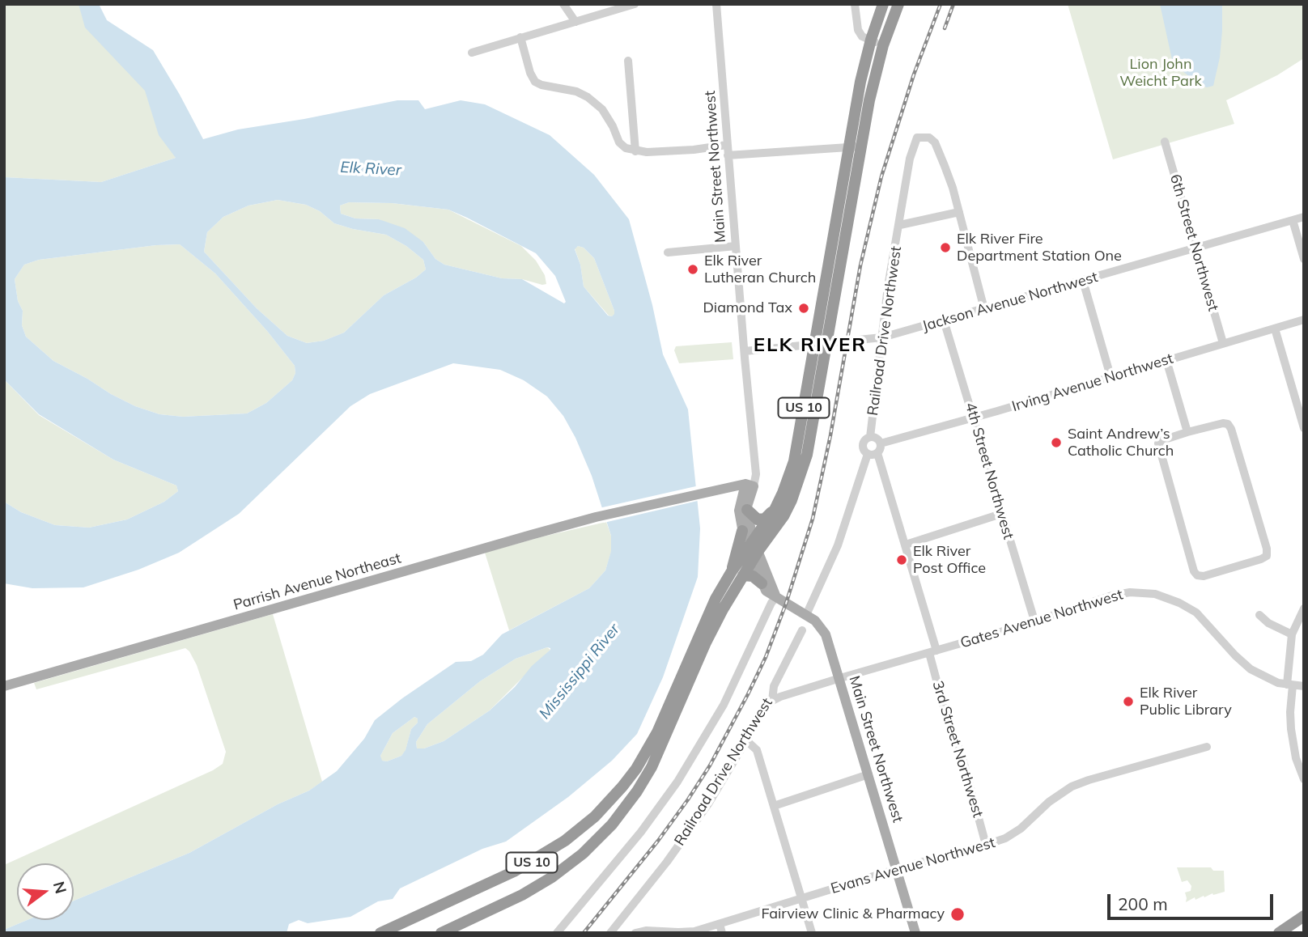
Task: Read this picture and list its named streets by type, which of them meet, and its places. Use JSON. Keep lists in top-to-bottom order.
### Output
{
  "streets": {
    "highway": ["US 10"],
    "main road": ["Main Street Northwest", "Parrish Avenue Northeast"],
    "street": [
      "6th Street Northwest",
      "Jackson Avenue Northwest",
      "Railroad Drive Northwest",
      "Irving Avenue Northwest",
      "4th Street Northwest",
      "Gates Avenue Northwest",
      "3rd Street Northwest",
      "Evans Avenue Northwest"
    ]
  },
  "crossings": [
    ["Main Street Northwest", "Jackson Avenue Northwest"],
    ["Main Street Northwest", "US 10"],
    ["Main Street Northwest", "Parrish Avenue Northeast"],
    ["Main Street Northwest", "Gates Avenue Northwest"],
    ["Main Street Northwest", "Evans Avenue Northwest"],
    ["6th Street Northwest", "Jackson Avenue Northwest"],
    ["6th Street Northwest", "Irving Avenue Northwest"],
    ["Jackson Avenue Northwest", "Railroad Drive Northwest"],
    ["Jackson Avenue Northwest", "US 10"],
    ["Jackson Avenue Northwest", "4th Street Northwest"],
    ["Railroad Drive Northwest", "Irving Avenue Northwest"],
    ["Railroad Drive Northwest", "Gates Avenue Northwest"],
    ["Railroad Drive Northwest", "3rd Street Northwest"],
    ["Irving Avenue Northwest", "4th Street Northwest"],
    ["Irving Avenue Northwest", "3rd Street Northwest"],
    ["4th Street Northwest", "Gates Avenue Northwest"],
    ["Gates Avenue Northwest", "3rd Street Northwest"],
    ["3rd Street Northwest", "Evans Avenue Northwest"]
  ],
  "districts": ["ELK RIVER"],
  "water": ["Elk River", "Mississippi River"],
  "parks": ["Lion John Weicht Park"],
  "places": [
    "Elk River Fire Department Station One",
    "Elk River Lutheran Church",
    "Diamond Tax",
    "Saint Andrew’s Catholic Church",
    "Elk River Post Office",
    "Elk River Public Library",
    "Fairview Clinic & Pharmacy"
  ],
  "scale_bar": "200 m",
  "north": "right"
}
